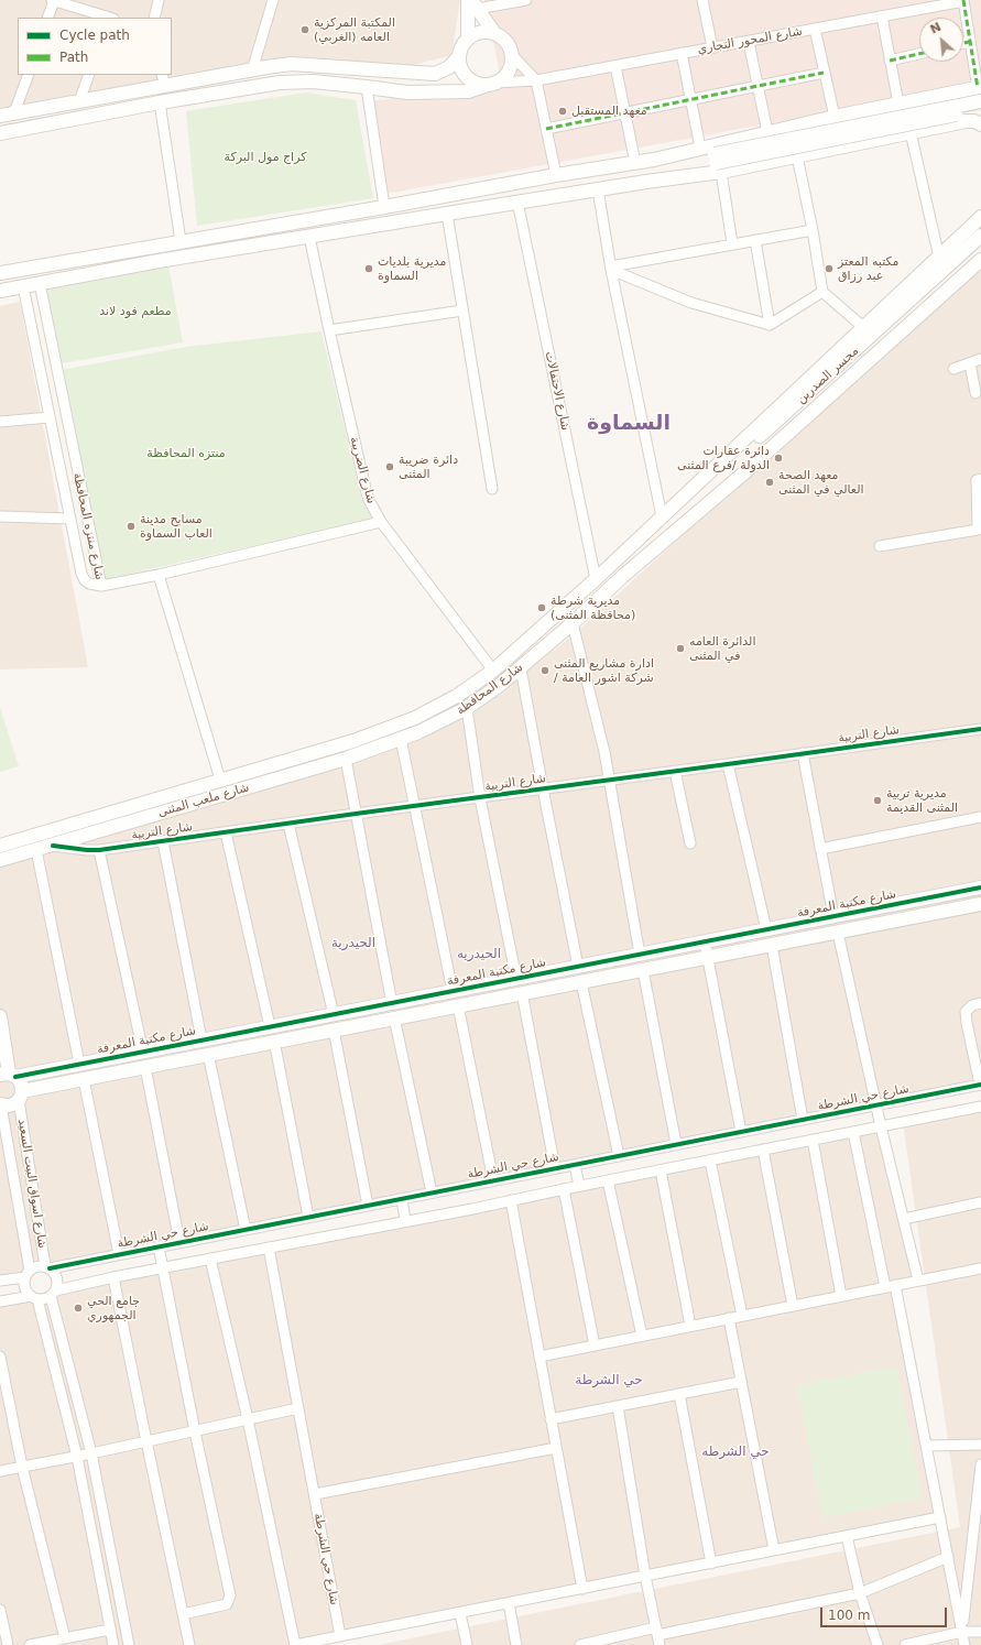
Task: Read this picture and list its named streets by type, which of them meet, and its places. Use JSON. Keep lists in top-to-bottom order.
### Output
{
  "streets": {
    "main road": [
      "مجسر الصدرين",
      "شارع المحافظة",
      "شارع ملعب المثنى",
      "شارع مكتبة المعرفة"
    ],
    "street": [
      "شارع المحور التجاري",
      "شارع الاحتفالات",
      "شارع الضريبة",
      "شارع منتزه المحافظة",
      "شارع التربية",
      "شارع حي الشرطة",
      "شارع اسواق البيت السعيد"
    ]
  },
  "crossings": [
    ["مجسر الصدرين", "شارع المحافظة"],
    ["شارع الاحتفالات", "شارع المحافظة"],
    ["شارع الضريبة", "شارع المحافظة"],
    ["شارع المحافظة", "شارع ملعب المثنى"],
    ["شارع التربية", "شارع ملعب المثنى"],
    ["شارع مكتبة المعرفة", "شارع اسواق البيت السعيد"],
    ["شارع حي الشرطة", "شارع اسواق البيت السعيد"]
  ],
  "districts": [
    "السماوة",
    "الحيدرية",
    "الحيدريه",
    "حي الشرطة",
    "حي الشرطه"
  ],
  "parks": ["كراج مول البركة", "مطعم فود لاند", "منتزه المحافظة"],
  "places": [
    "المكتبة المركزية العامه (الغربي)",
    "معهد المستقبل",
    "مديرية بلديات السماوة",
    "مكتبه المعتز عبد رزاق",
    "دائرة عقارات الدولة /فرع المثنى",
    "دائرة ضريبة المثنى",
    "معهد الصحة العالي في المثنى",
    "مسابح مدينة العاب السماوة",
    "مديرية شرطة (محافظة المثنى)",
    "الدائرة العامه في المثنى",
    "ادارة مشاريع المثنى / شركة اشور العامة",
    "مديرية تربية المثنى القديمة",
    "جامع الحي الجمهوري"
  ],
  "legend": ["Cycle path", "Path"],
  "scale_bar": "100 m",
  "north": "top left"
}
